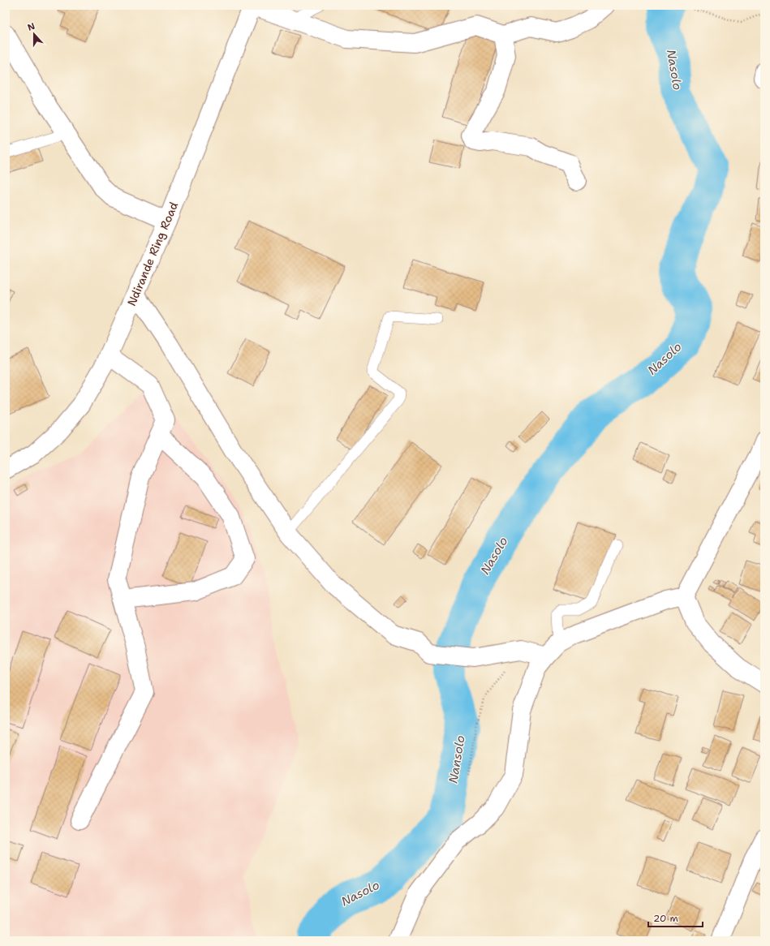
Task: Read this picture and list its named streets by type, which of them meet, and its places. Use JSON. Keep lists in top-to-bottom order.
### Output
{
  "streets": {
    "street": ["Ndirande Ring Road"]
  },
  "water": ["Nasolo", "Nansolo"],
  "scale_bar": "20 m",
  "north": "top"
}
